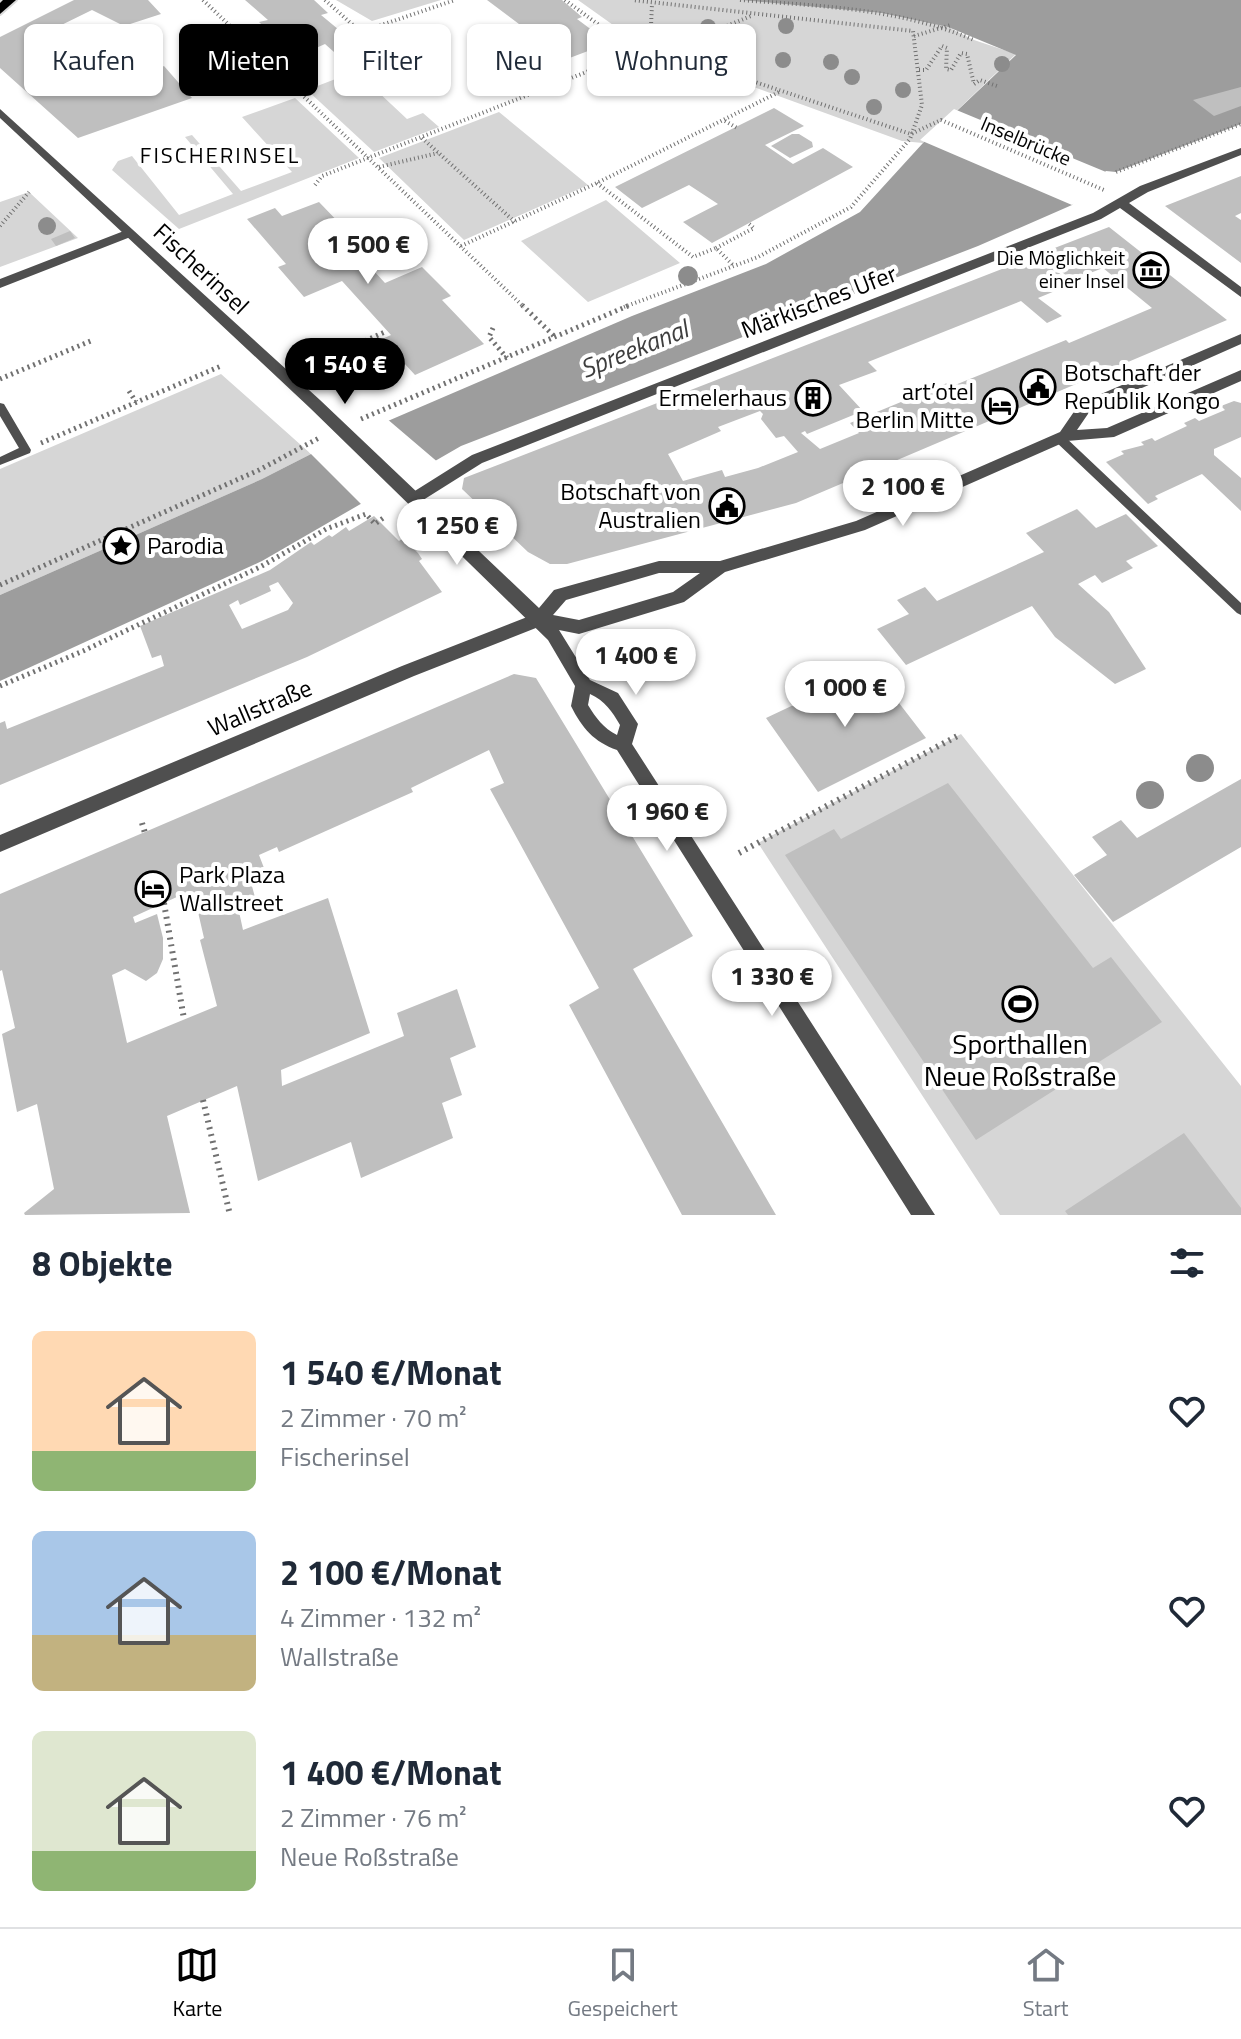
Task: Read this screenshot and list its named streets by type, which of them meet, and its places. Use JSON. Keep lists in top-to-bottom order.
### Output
{
  "streets": {
    "street": ["Fischerinsel", "Märkisches Ufer", "Wallstraße"],
    "path": ["Inselbrücke"]
  },
  "crossings": [
    ["Fischerinsel", "Märkisches Ufer"],
    ["Fischerinsel", "Wallstraße"]
  ],
  "districts": ["FISCHERINSEL"],
  "water": ["Spreekanal"],
  "places": {
    "museum": ["Die Möglichkeit einer Insel"],
    "public building": ["Botschaft der Republik Kongo", "Botschaft von Australien"],
    "building": ["Ermelerhaus"],
    "hotel": ["art’otel Berlin Mitte", "Park Plaza Wallstreet"],
    "place": ["Parodia"],
    "sports": ["Sporthallen Neue Roßstraße"]
  },
  "page": {
    "chip": [
      "Kaufen",
      "Mieten",
      "Filter",
      "Neu",
      "Wohnung"
    ],
    "price": [
      "1 500 €",
      "1 540 €",
      "2 100 €",
      "1 250 €",
      "1 400 €",
      "1 000 €",
      "1 960 €",
      "1 330 €"
    ],
    "heading": "8 Objekte",
    "list": [
      {
        "name": "1 540 €/Monat",
        "note": "2 Zimmer · 70 m² · Fischerinsel"
      },
      {
        "name": "2 100 €/Monat",
        "note": "4 Zimmer · 132 m² · Wallstraße"
      },
      {
        "name": "1 400 €/Monat",
        "note": "2 Zimmer · 76 m² · Neue Roßstraße"
      }
    ],
    "tabs": ["Karte", "Gespeichert", "Start"]
  }
}
